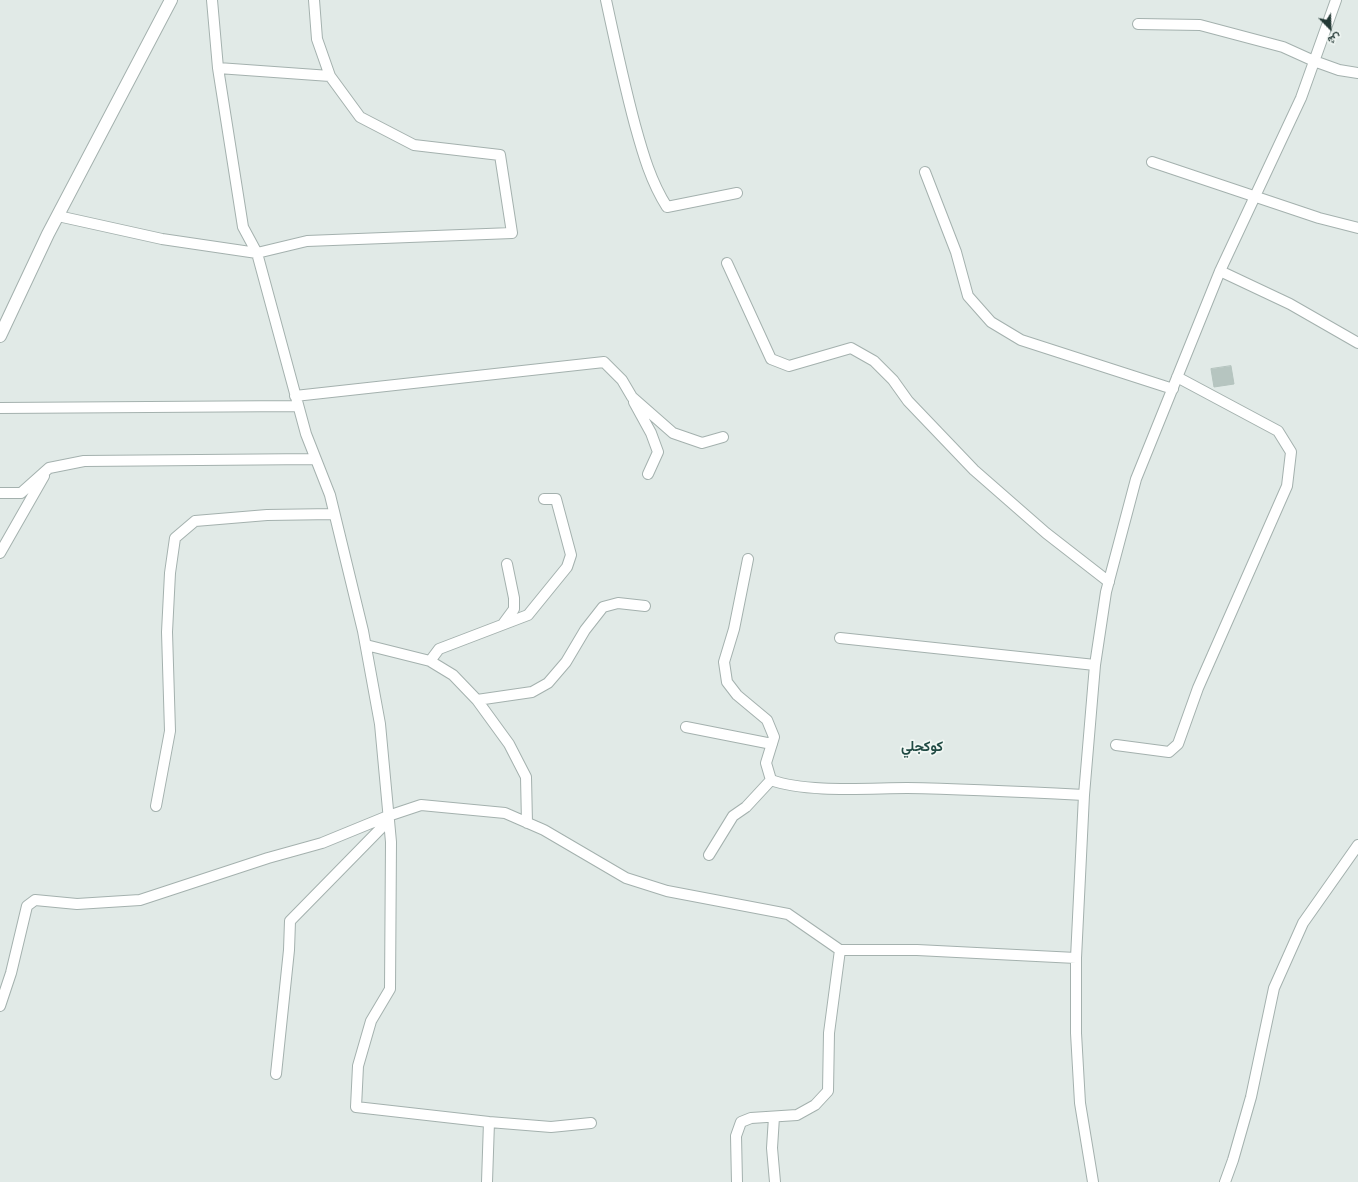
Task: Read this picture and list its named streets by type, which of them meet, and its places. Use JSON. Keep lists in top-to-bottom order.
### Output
{
  "districts": ["كوكجلي"],
  "north": "bottom right"
}
